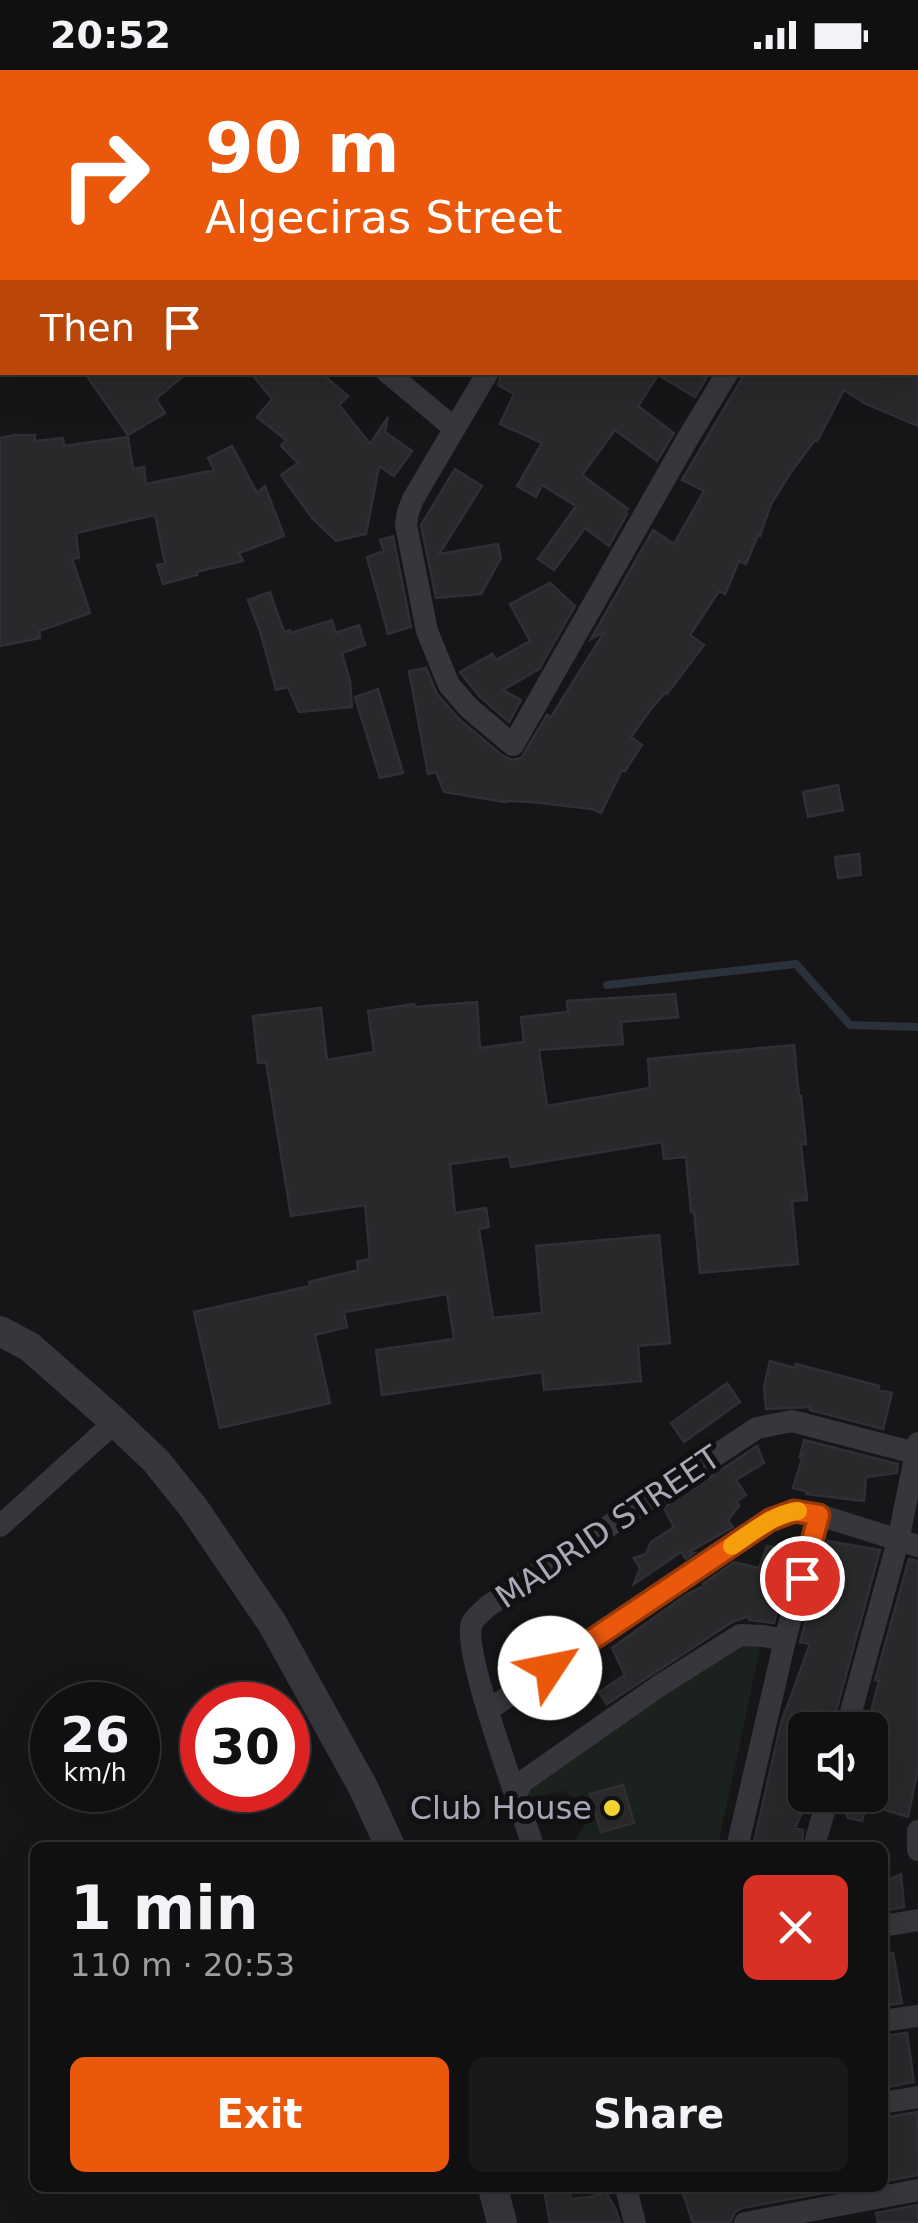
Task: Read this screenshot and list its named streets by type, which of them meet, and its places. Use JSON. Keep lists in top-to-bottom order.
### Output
{
  "streets": {
    "street": ["MADRID STREET"]
  },
  "places": ["Club House"],
  "page": {
    "status": "20:52",
    "turn": ["90 m", "Algeciras Street"],
    "then": "Then",
    "speed": "26 km/h",
    "limit": "30",
    "heading": ["1 min", "110 m · 20:53"],
    "buttons": ["Exit", "Share"]
  }
}
